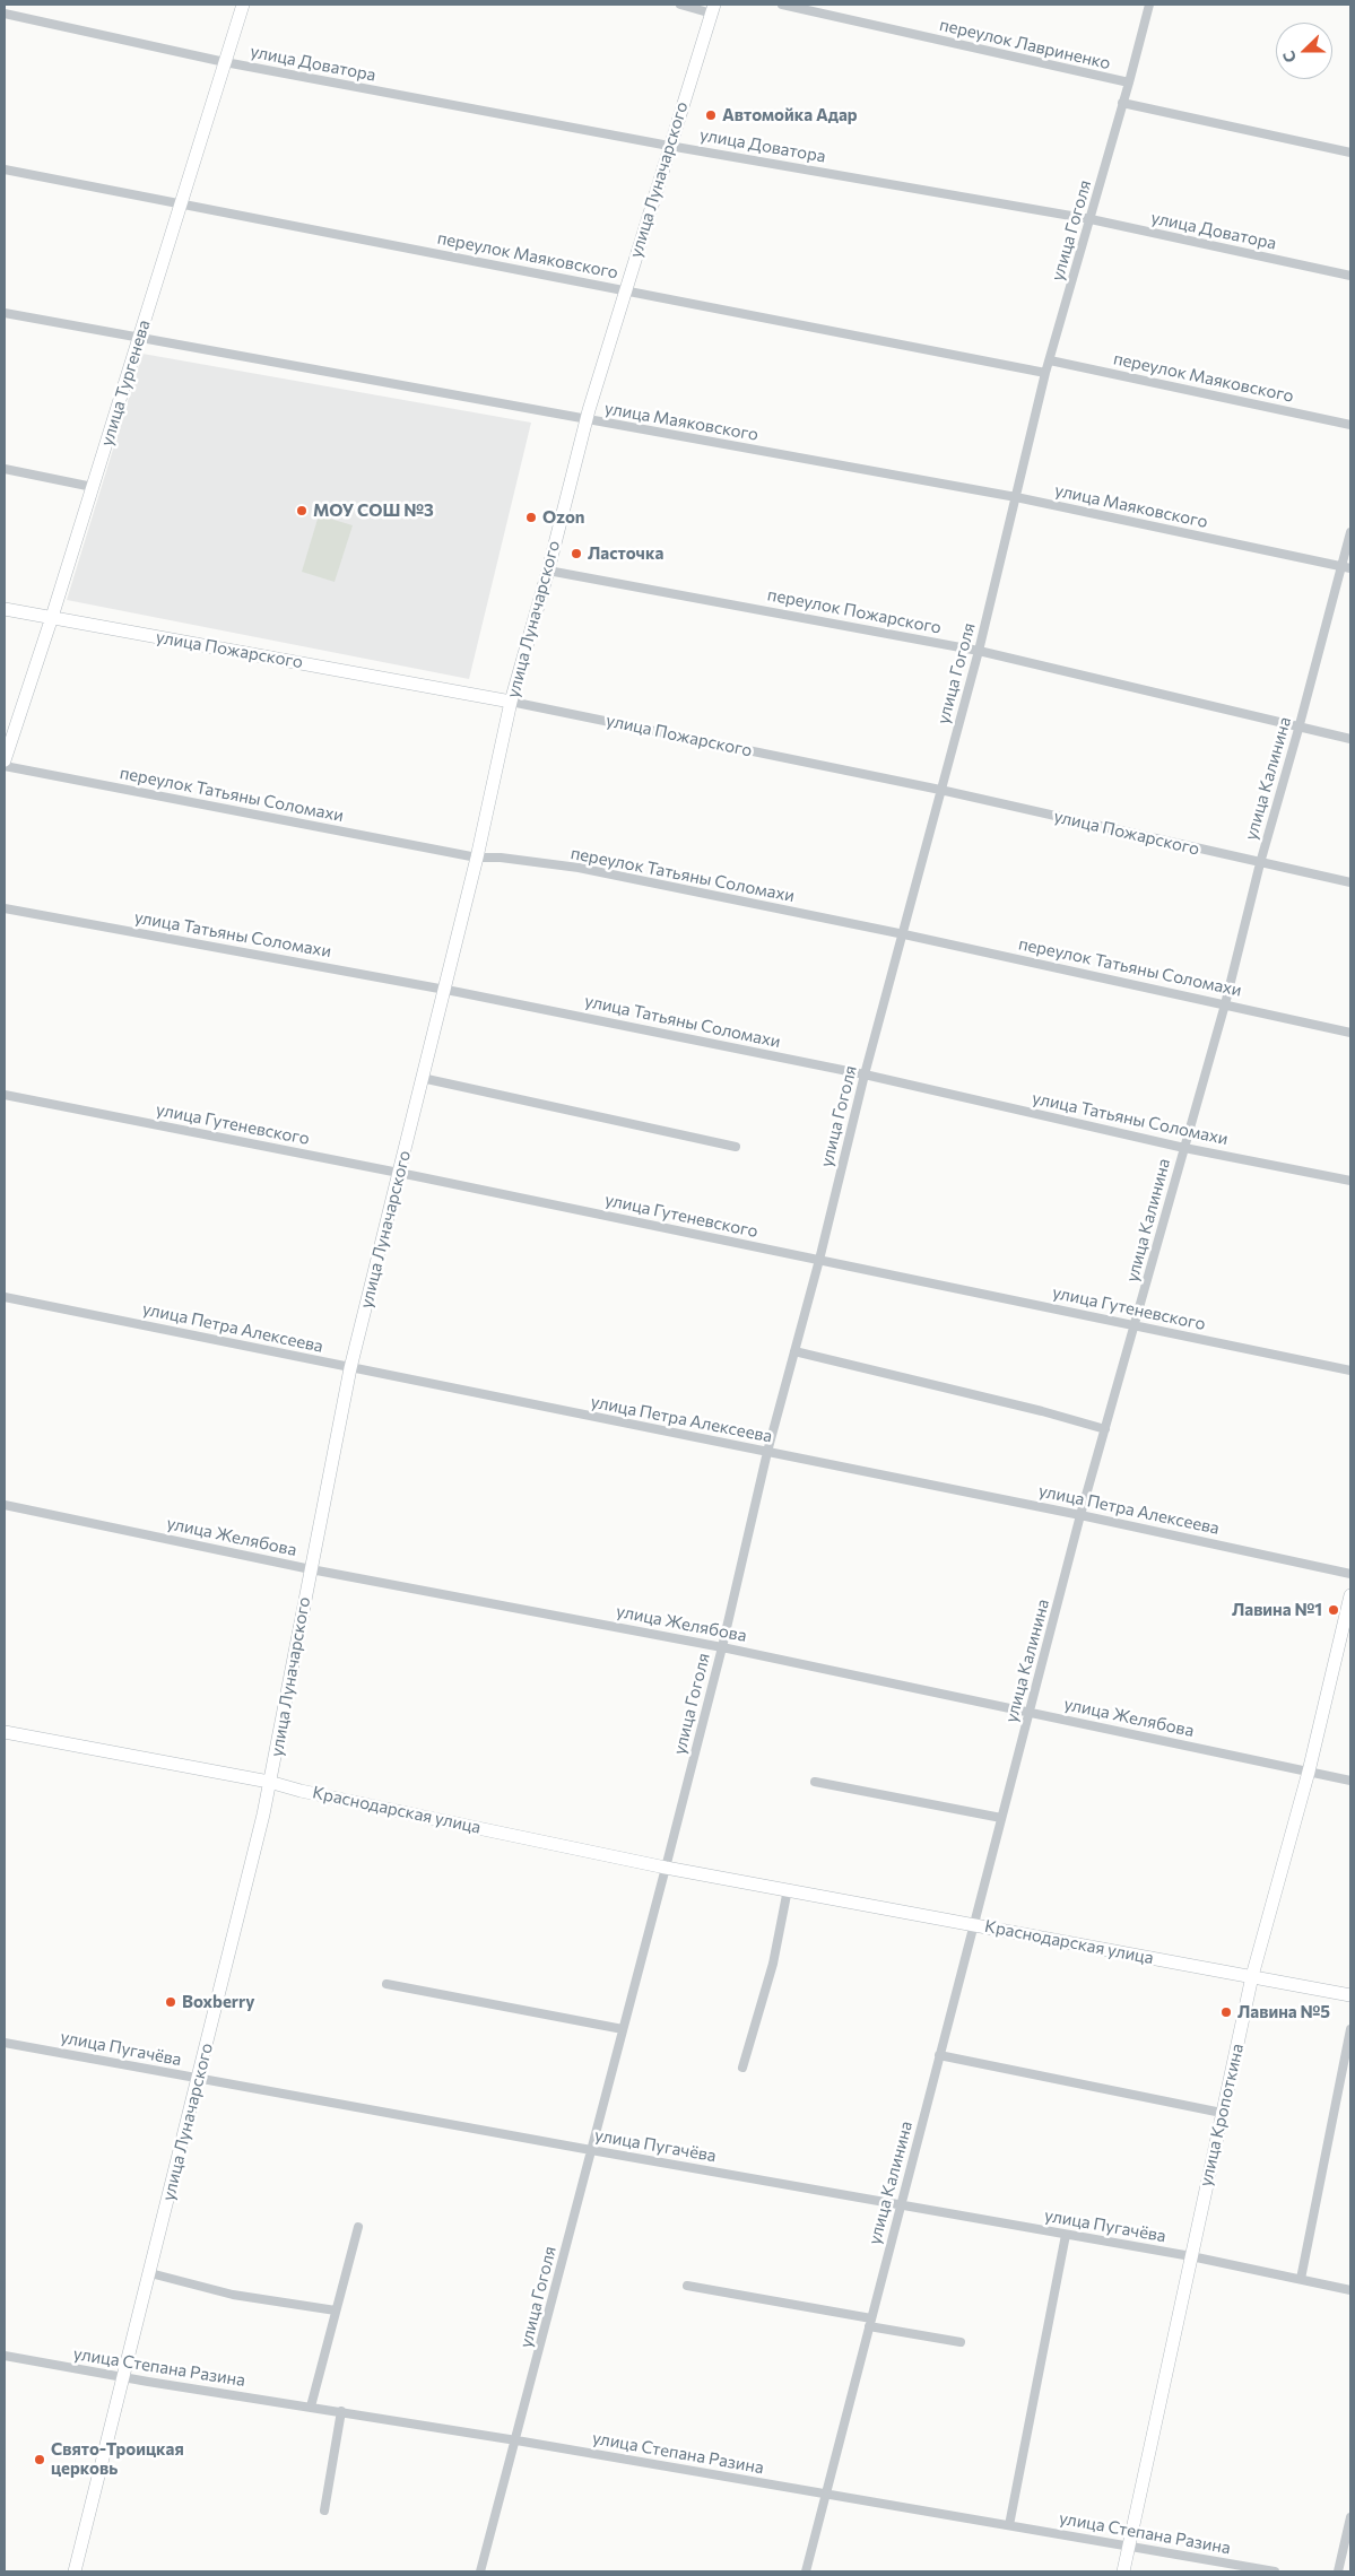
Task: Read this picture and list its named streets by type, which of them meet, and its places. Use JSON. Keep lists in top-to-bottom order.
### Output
{
  "streets": {
    "main road": [
      "улица Луначарского",
      "улица Тургенева",
      "улица Пожарского",
      "Краснодарская улица",
      "улица Кропоткина"
    ],
    "street": [
      "переулок Лавриненко",
      "улица Доватора",
      "улица Гоголя",
      "переулок Маяковского",
      "улица Маяковского",
      "переулок Пожарского",
      "улица Калинина",
      "переулок Татьяны Соломахи",
      "улица Татьяны Соломахи",
      "улица Гутеневского",
      "улица Петра Алексеева",
      "улица Желябова",
      "улица Пугачёва",
      "улица Степана Разина"
    ]
  },
  "crossings": [
    ["переулок Лавриненко", "улица Гоголя"],
    ["улица Доватора", "улица Луначарского"],
    ["улица Доватора", "улица Гоголя"],
    ["улица Доватора", "улица Тургенева"],
    ["улица Луначарского", "переулок Маяковского"],
    ["улица Луначарского", "улица Маяковского"],
    ["улица Луначарского", "переулок Пожарского"],
    ["улица Луначарского", "улица Пожарского"],
    ["улица Луначарского", "переулок Татьяны Соломахи"],
    ["улица Луначарского", "улица Татьяны Соломахи"],
    ["улица Луначарского", "улица Гутеневского"],
    ["улица Луначарского", "улица Петра Алексеева"],
    ["улица Луначарского", "улица Желябова"],
    ["улица Луначарского", "Краснодарская улица"],
    ["улица Луначарского", "улица Пугачёва"],
    ["улица Луначарского", "улица Степана Разина"],
    ["улица Гоголя", "переулок Маяковского"],
    ["улица Гоголя", "улица Маяковского"],
    ["улица Гоголя", "переулок Пожарского"],
    ["улица Гоголя", "улица Пожарского"],
    ["улица Гоголя", "переулок Татьяны Соломахи"],
    ["улица Гоголя", "улица Татьяны Соломахи"],
    ["улица Гоголя", "улица Гутеневского"],
    ["улица Гоголя", "улица Петра Алексеева"],
    ["улица Гоголя", "улица Желябова"],
    ["улица Гоголя", "Краснодарская улица"],
    ["улица Гоголя", "улица Пугачёва"],
    ["улица Гоголя", "улица Степана Разина"],
    ["переулок Маяковского", "улица Тургенева"],
    ["улица Тургенева", "улица Маяковского"],
    ["улица Тургенева", "улица Пожарского"],
    ["улица Маяковского", "улица Калинина"],
    ["переулок Пожарского", "улица Калинина"],
    ["улица Пожарского", "улица Калинина"],
    ["улица Калинина", "переулок Татьяны Соломахи"],
    ["улица Калинина", "улица Татьяны Соломахи"],
    ["улица Калинина", "улица Гутеневского"],
    ["улица Калинина", "улица Петра Алексеева"],
    ["улица Калинина", "улица Желябова"],
    ["улица Калинина", "Краснодарская улица"],
    ["улица Калинина", "улица Пугачёва"],
    ["улица Калинина", "улица Степана Разина"],
    ["улица Желябова", "улица Кропоткина"],
    ["Краснодарская улица", "улица Кропоткина"],
    ["улица Пугачёва", "улица Кропоткина"],
    ["улица Кропоткина", "улица Степана Разина"]
  ],
  "places": [
    "Автомойка Адар",
    "МОУ СОШ №3",
    "Ozon",
    "Ласточка",
    "Лавина №1",
    "Boxberry",
    "Лавина №5",
    "Свято-Троицкая церковь"
  ],
  "north": "left"
}
